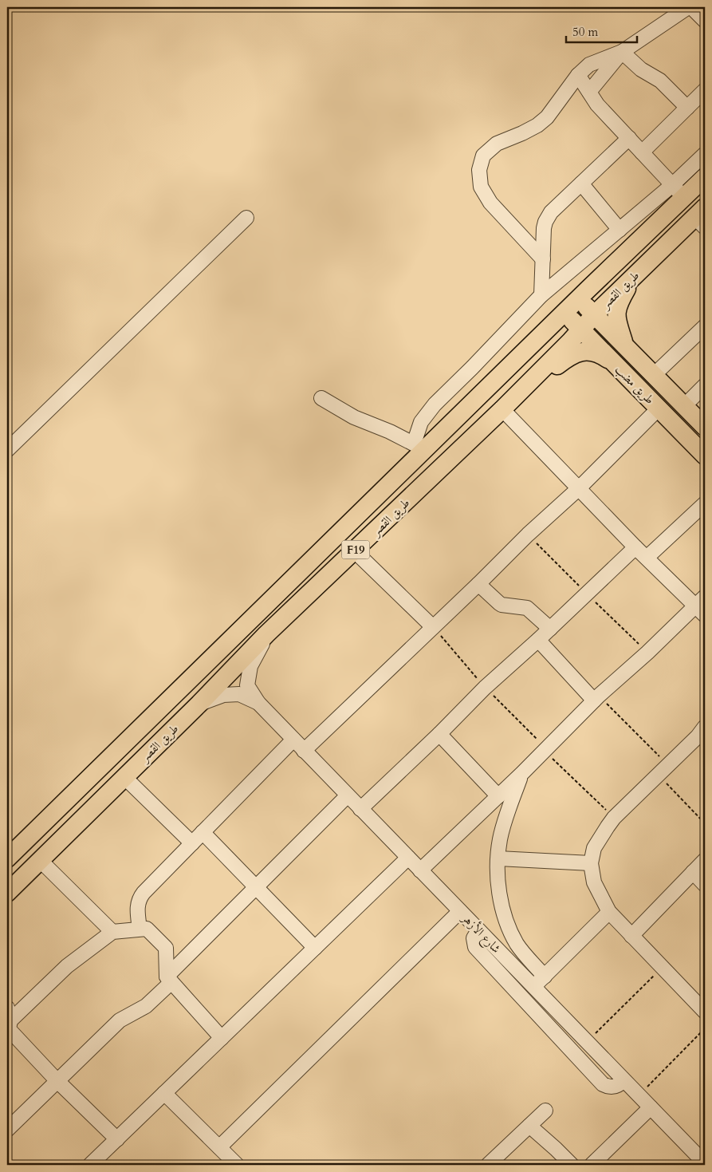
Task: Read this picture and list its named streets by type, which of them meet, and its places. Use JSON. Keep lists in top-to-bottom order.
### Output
{
  "streets": {
    "main road": ["طريق القصر", "طريق مضب", "F19"],
    "street": ["شارع الأزهر"]
  },
  "crossings": [
    ["طريق القصر", "طريق مضب"],
    ["طريق القصر", "شارع الأزهر"]
  ],
  "scale_bar": "50 m"
}
